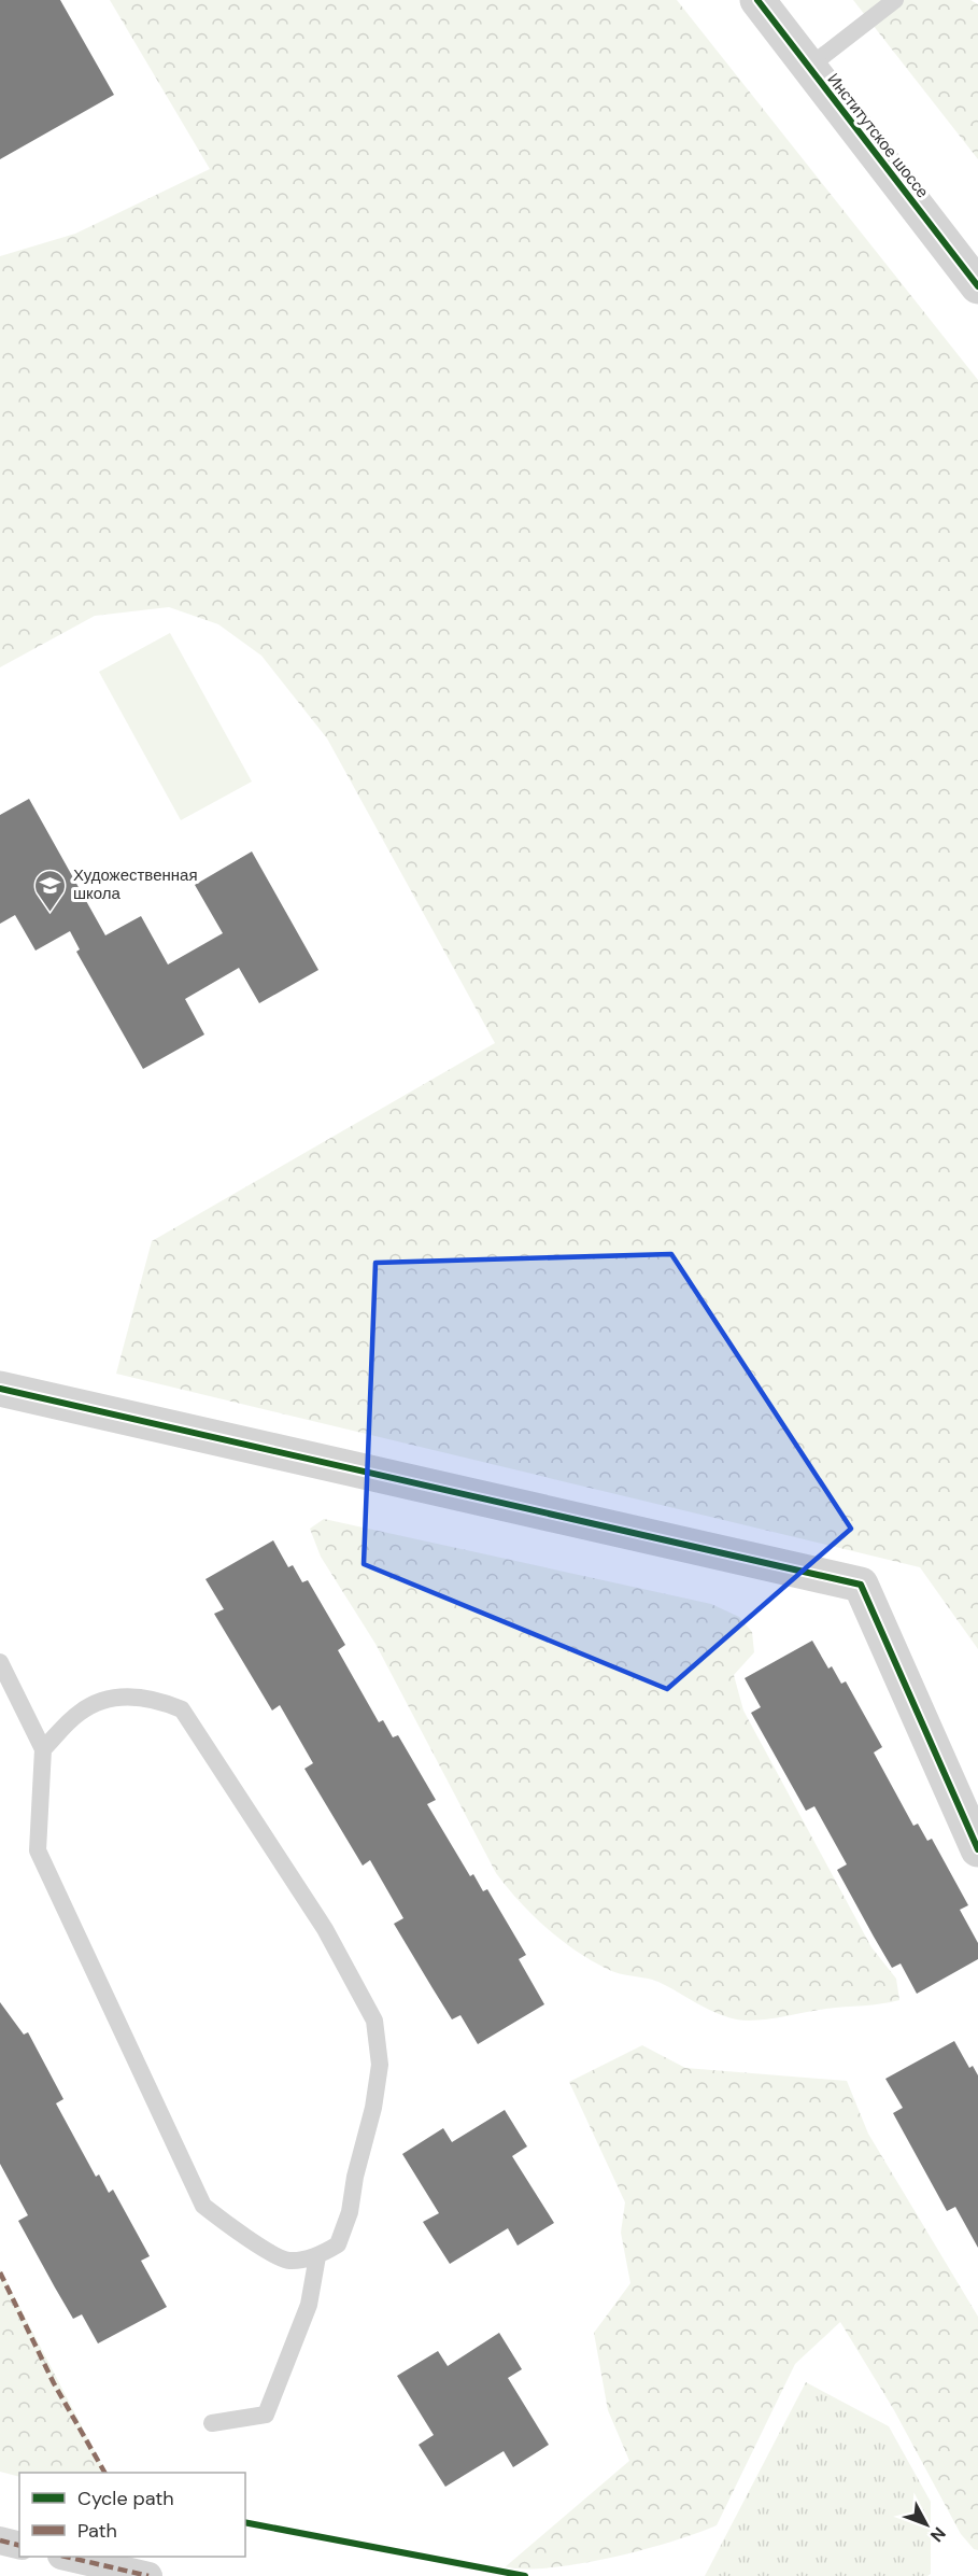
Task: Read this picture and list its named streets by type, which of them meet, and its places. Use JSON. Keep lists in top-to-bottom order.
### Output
{
  "streets": {
    "street": ["Институтское шоссе"]
  },
  "places": {
    "school or university": ["Художественная школа"]
  },
  "legend": ["Cycle path", "Path"],
  "north": "bottom right"
}
